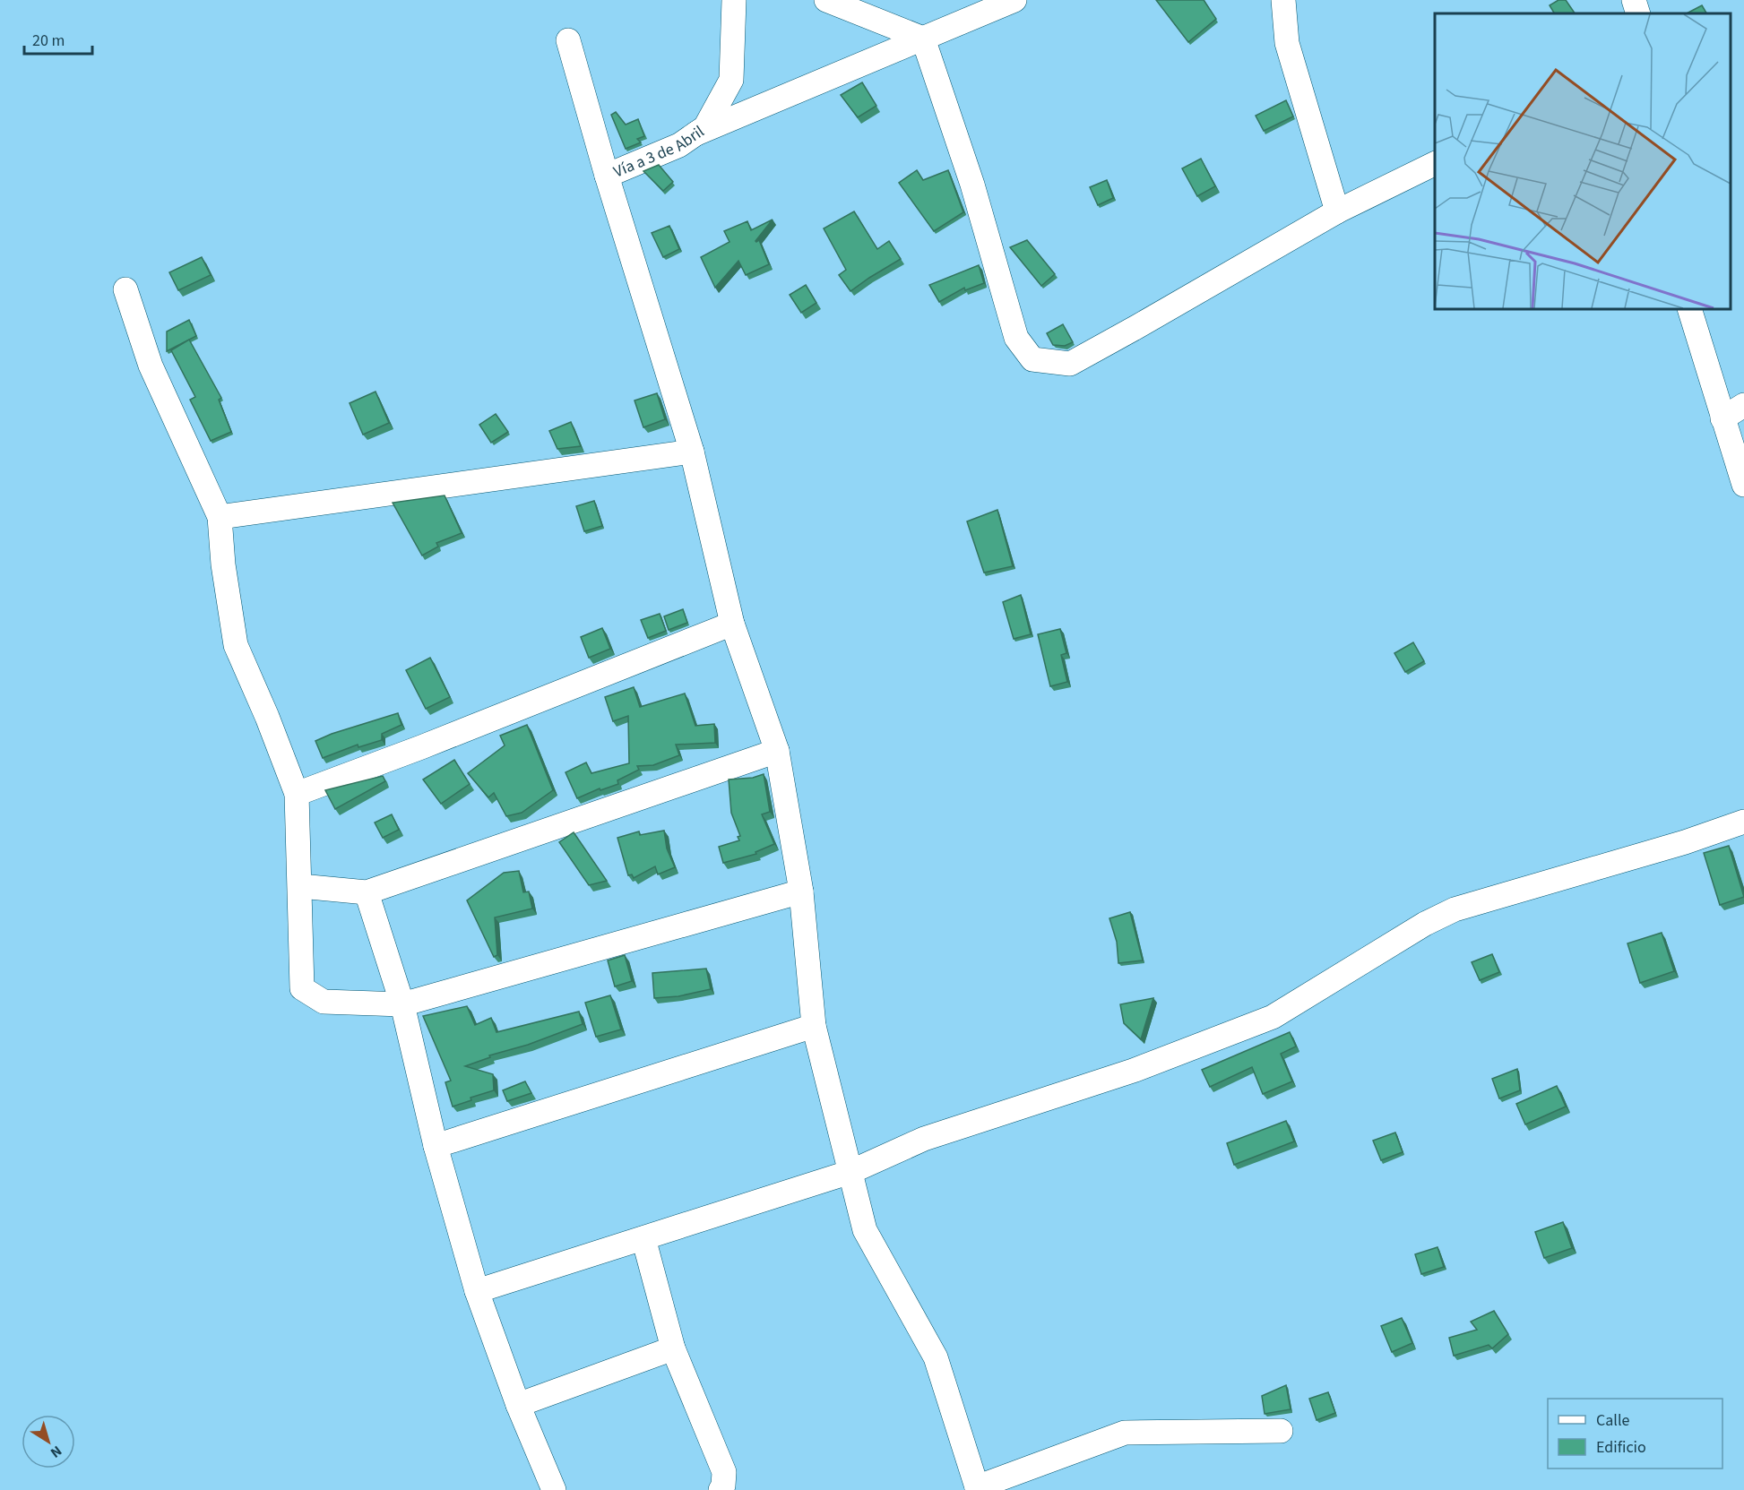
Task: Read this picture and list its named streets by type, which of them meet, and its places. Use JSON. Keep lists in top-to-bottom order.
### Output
{
  "streets": {
    "street": ["Vía a 3 de Abril"]
  },
  "legend": ["Calle", "Edificio"],
  "scale_bar": "20 m",
  "north": "bottom right"
}
